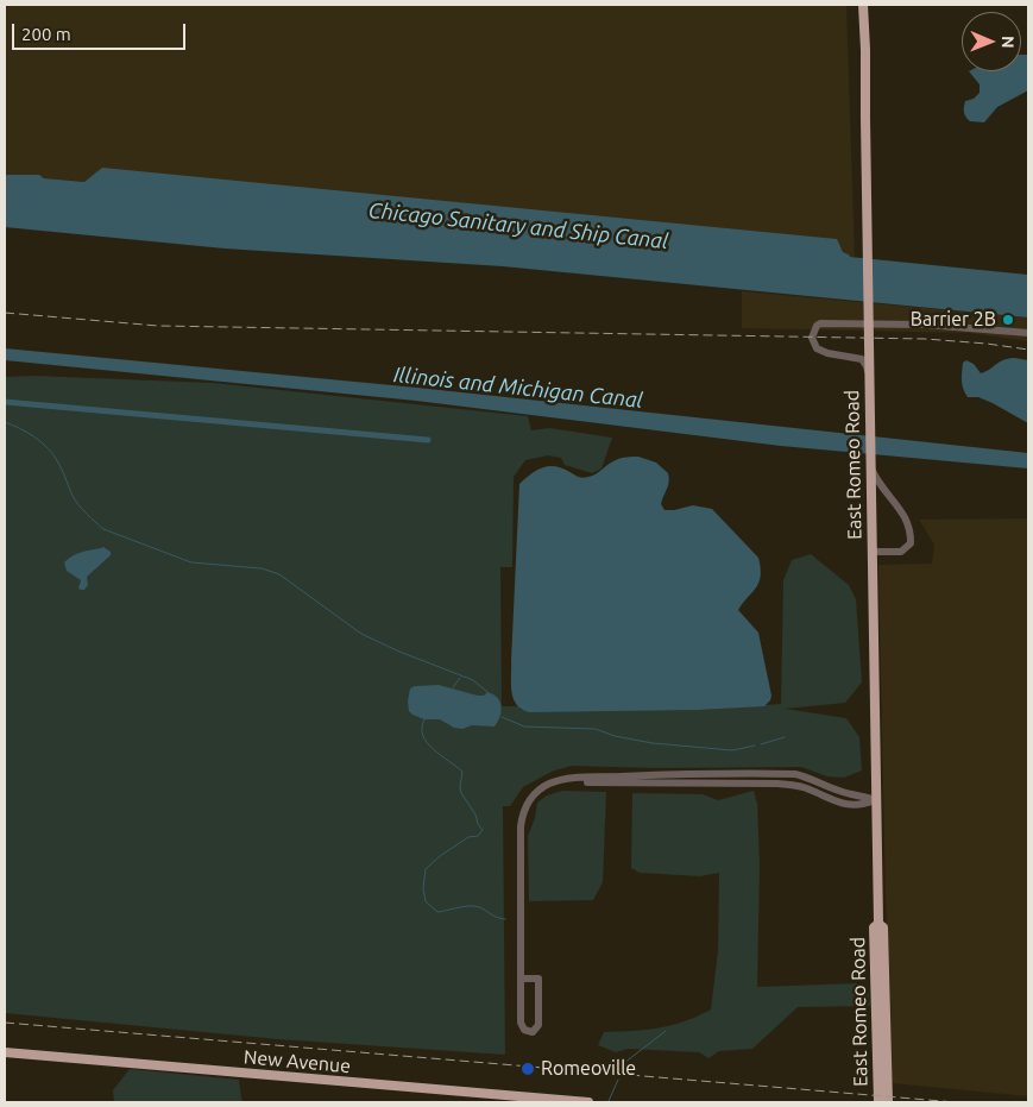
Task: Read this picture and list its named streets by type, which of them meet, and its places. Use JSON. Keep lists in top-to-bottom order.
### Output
{
  "streets": {
    "main road": ["East Romeo Road", "New Avenue"]
  },
  "water": ["Chicago Sanitary and Ship Canal", "Illinois and Michigan Canal"],
  "places": ["Barrier 2B", "Romeoville"],
  "scale_bar": "200 m",
  "north": "right"
}
